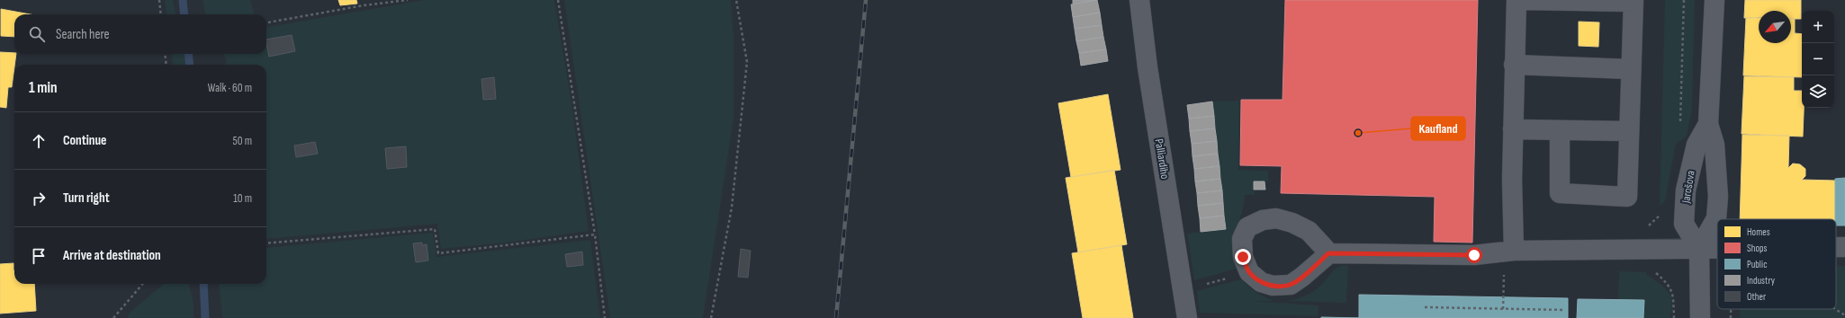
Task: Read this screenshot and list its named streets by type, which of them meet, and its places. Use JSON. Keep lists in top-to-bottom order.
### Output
{
  "streets": {
    "street": ["Palliardiho", "Jarošova"]
  },
  "places": ["Kaufland"],
  "legend": [
    "Homes",
    "Shops",
    "Public",
    "Industry",
    "Other"
  ],
  "north": "bottom left",
  "page": {
    "map_buttons": ["+", "−"],
    "search": "Search here",
    "heading": ["1 min", "Walk · 60 m"],
    "list": [
      ["Continue", "50 m"],
      ["Turn right", "10 m"],
      "Arrive at destination"
    ]
  }
}
